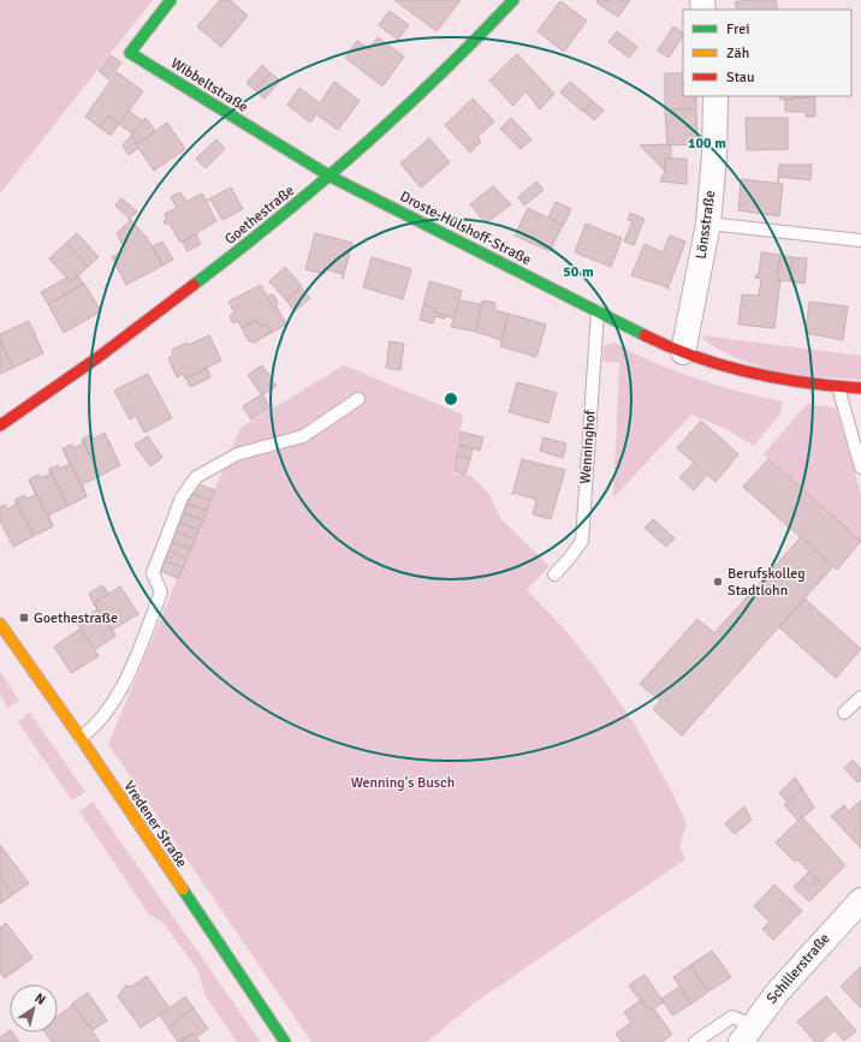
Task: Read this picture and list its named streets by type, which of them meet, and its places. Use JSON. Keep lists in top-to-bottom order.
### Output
{
  "streets": {
    "street": [
      "Wibbeltstraße",
      "Goethestraße",
      "Lönsstraße",
      "Droste-Hülshoff-Straße",
      "Vredener Straße",
      "Schillerstraße"
    ],
    "lane": ["Wenninghof"]
  },
  "crossings": [
    ["Wibbeltstraße", "Goethestraße"],
    ["Wibbeltstraße", "Droste-Hülshoff-Straße"],
    ["Goethestraße", "Droste-Hülshoff-Straße"],
    ["Lönsstraße", "Droste-Hülshoff-Straße"],
    ["Droste-Hülshoff-Straße", "Wenninghof"]
  ],
  "parks": ["Wenning's Busch"],
  "places": {
    "other": ["Berufskolleg Stadtlohn"],
    "transit": ["Goethestraße"]
  },
  "legend": ["Frei", "Zäh", "Stau"],
  "north": "top right",
  "rings": ["100 m", "50 m"]
}
